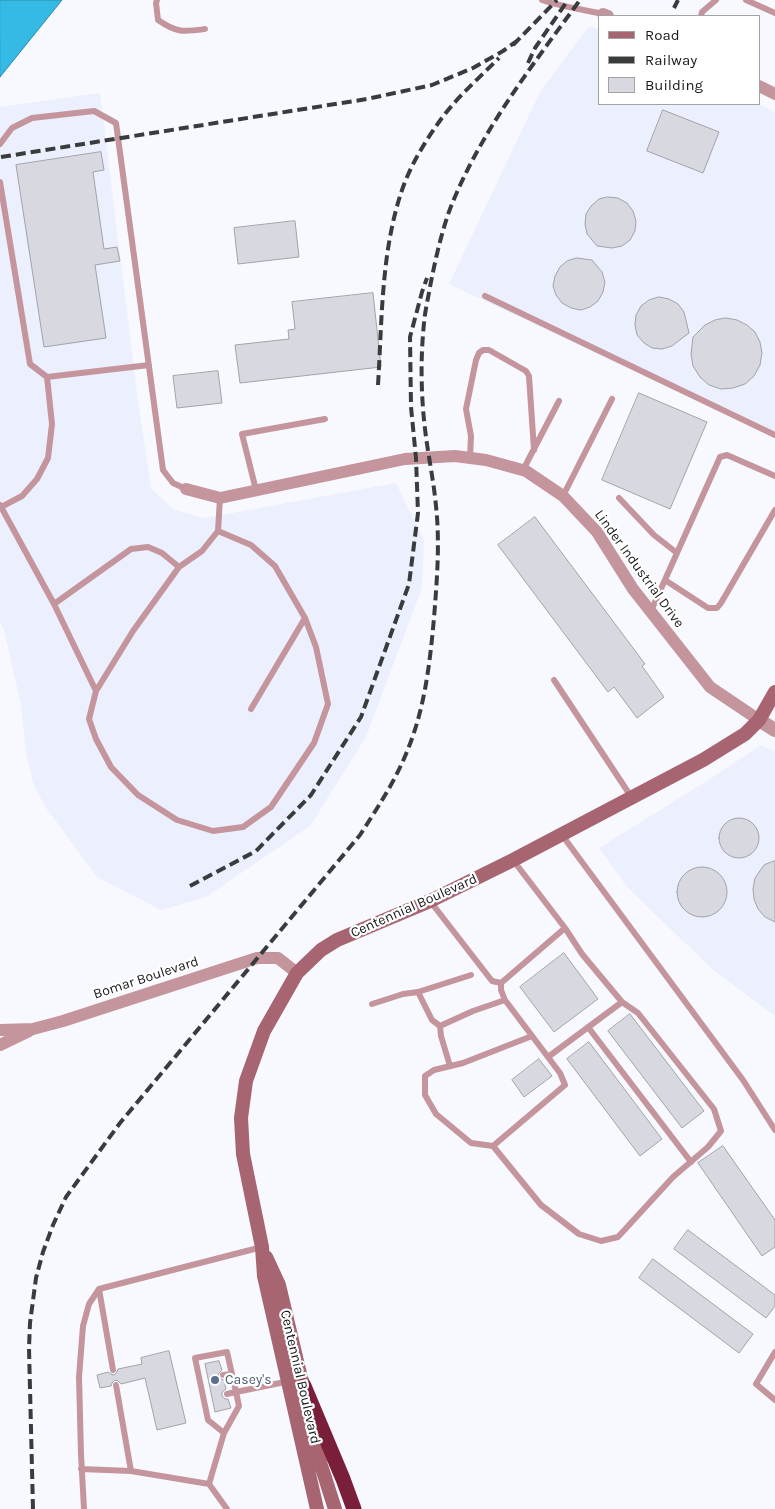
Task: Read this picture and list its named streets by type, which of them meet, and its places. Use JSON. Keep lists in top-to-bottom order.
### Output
{
  "streets": {
    "main road": ["Centennial Boulevard"],
    "street": ["Linder Industrial Drive", "Bomar Boulevard"]
  },
  "crossings": [
    ["Linder Industrial Drive", "Centennial Boulevard"],
    ["Centennial Boulevard", "Bomar Boulevard"]
  ],
  "places": ["Casey's"],
  "legend": ["Road", "Railway", "Building"]
}
